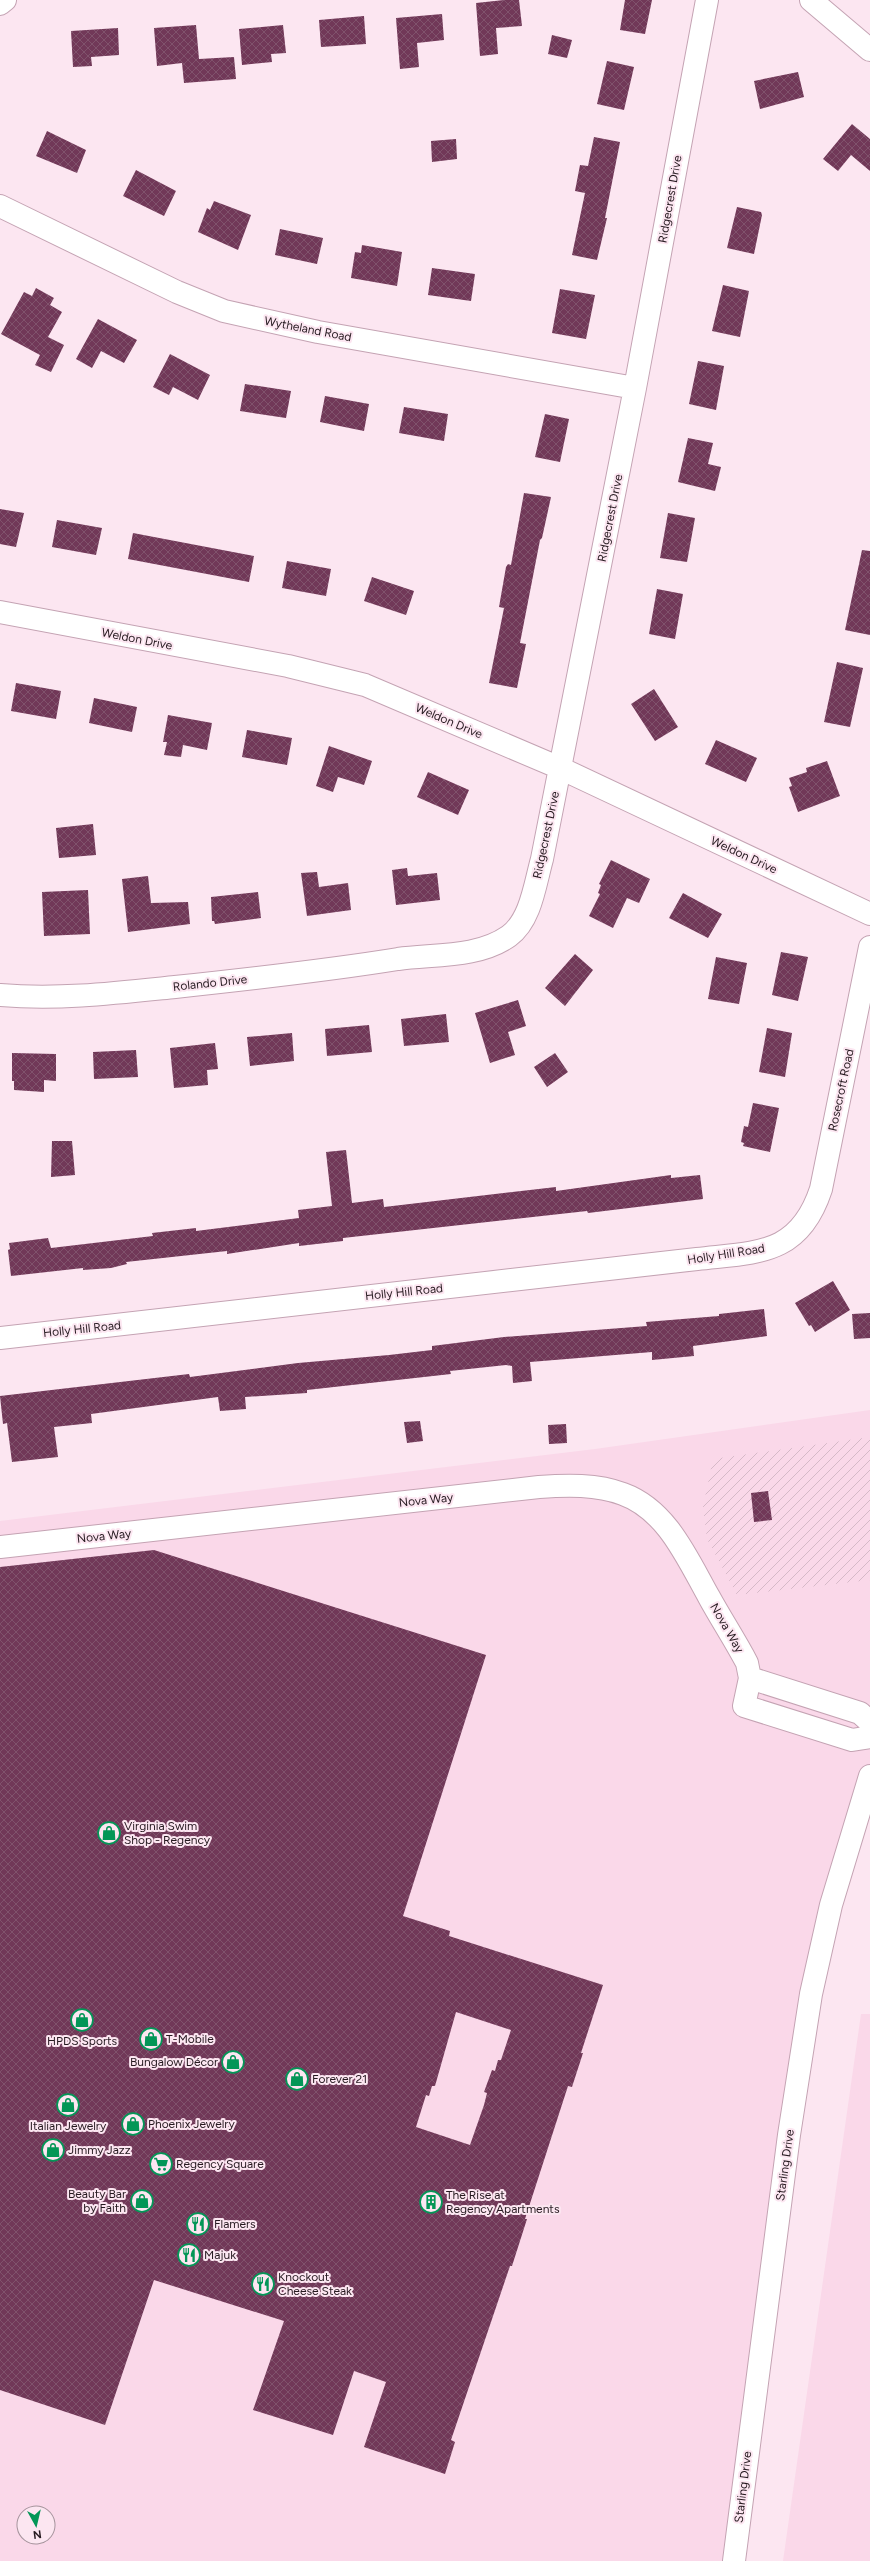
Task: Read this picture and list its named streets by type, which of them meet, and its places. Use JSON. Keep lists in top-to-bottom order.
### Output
{
  "streets": {
    "street": [
      "Ridgecrest Drive",
      "Wytheland Road",
      "Weldon Drive",
      "Rolando Drive",
      "Rosecroft Road",
      "Holly Hill Road",
      "Nova Way",
      "Starling Drive"
    ]
  },
  "crossings": [
    ["Ridgecrest Drive", "Wytheland Road"],
    ["Ridgecrest Drive", "Weldon Drive"],
    ["Ridgecrest Drive", "Rolando Drive"],
    ["Rosecroft Road", "Holly Hill Road"]
  ],
  "places": {
    "shop": [
      "Virginia Swim Shop - Regency",
      "HPDS Sports",
      "T-Mobile",
      "Bungalow Décor",
      "Forever 21",
      "Italian Jewelry",
      "Phoenix Jewelry",
      "Jimmy Jazz",
      "Beauty Bar by Faith"
    ],
    "supermarket": ["Regency Square"],
    "building": ["The Rise at Regency Apartments"],
    "restaurant": ["Flamers", "Majuk", "Knockout Cheese Steak"]
  },
  "north": "bottom"
}
